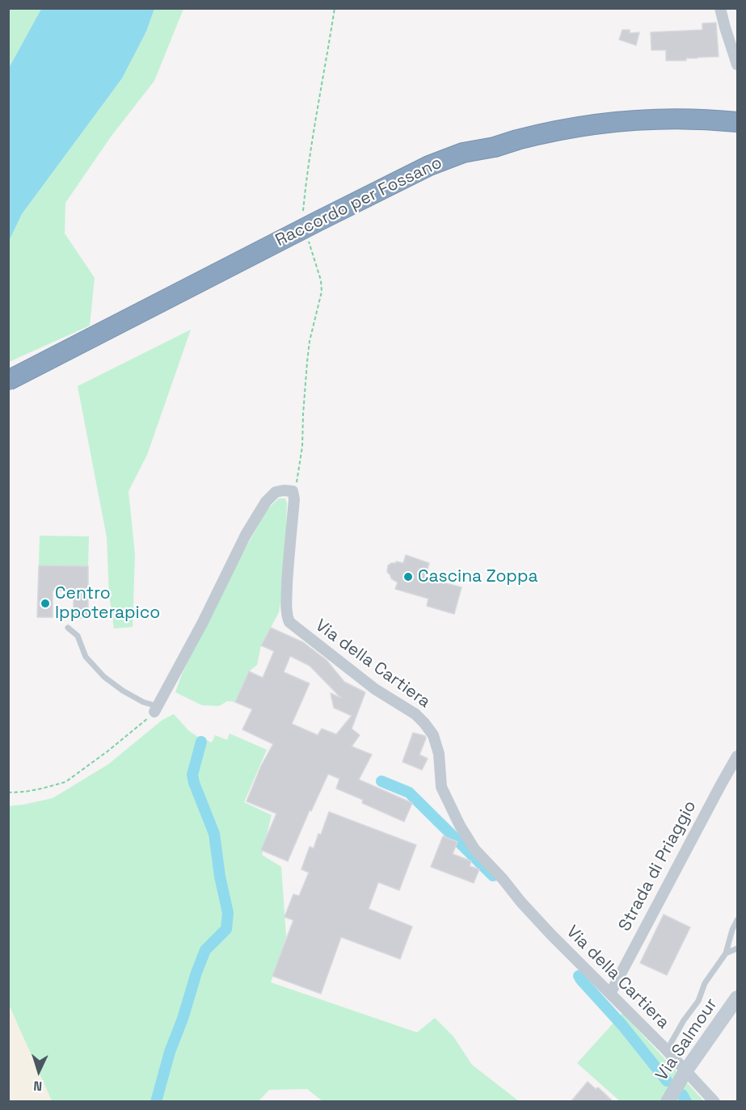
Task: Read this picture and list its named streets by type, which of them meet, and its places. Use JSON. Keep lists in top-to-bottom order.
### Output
{
  "streets": {
    "highway": ["Raccordo per Fossano"],
    "main road": ["Via Salmour"],
    "street": ["Via della Cartiera", "Strada di Priaggio"]
  },
  "crossings": [
    ["Via della Cartiera", "Strada di Priaggio"],
    ["Via della Cartiera", "Via Salmour"]
  ],
  "places": ["Cascina Zoppa", "Centro Ippoterapico"],
  "north": "bottom"
}
